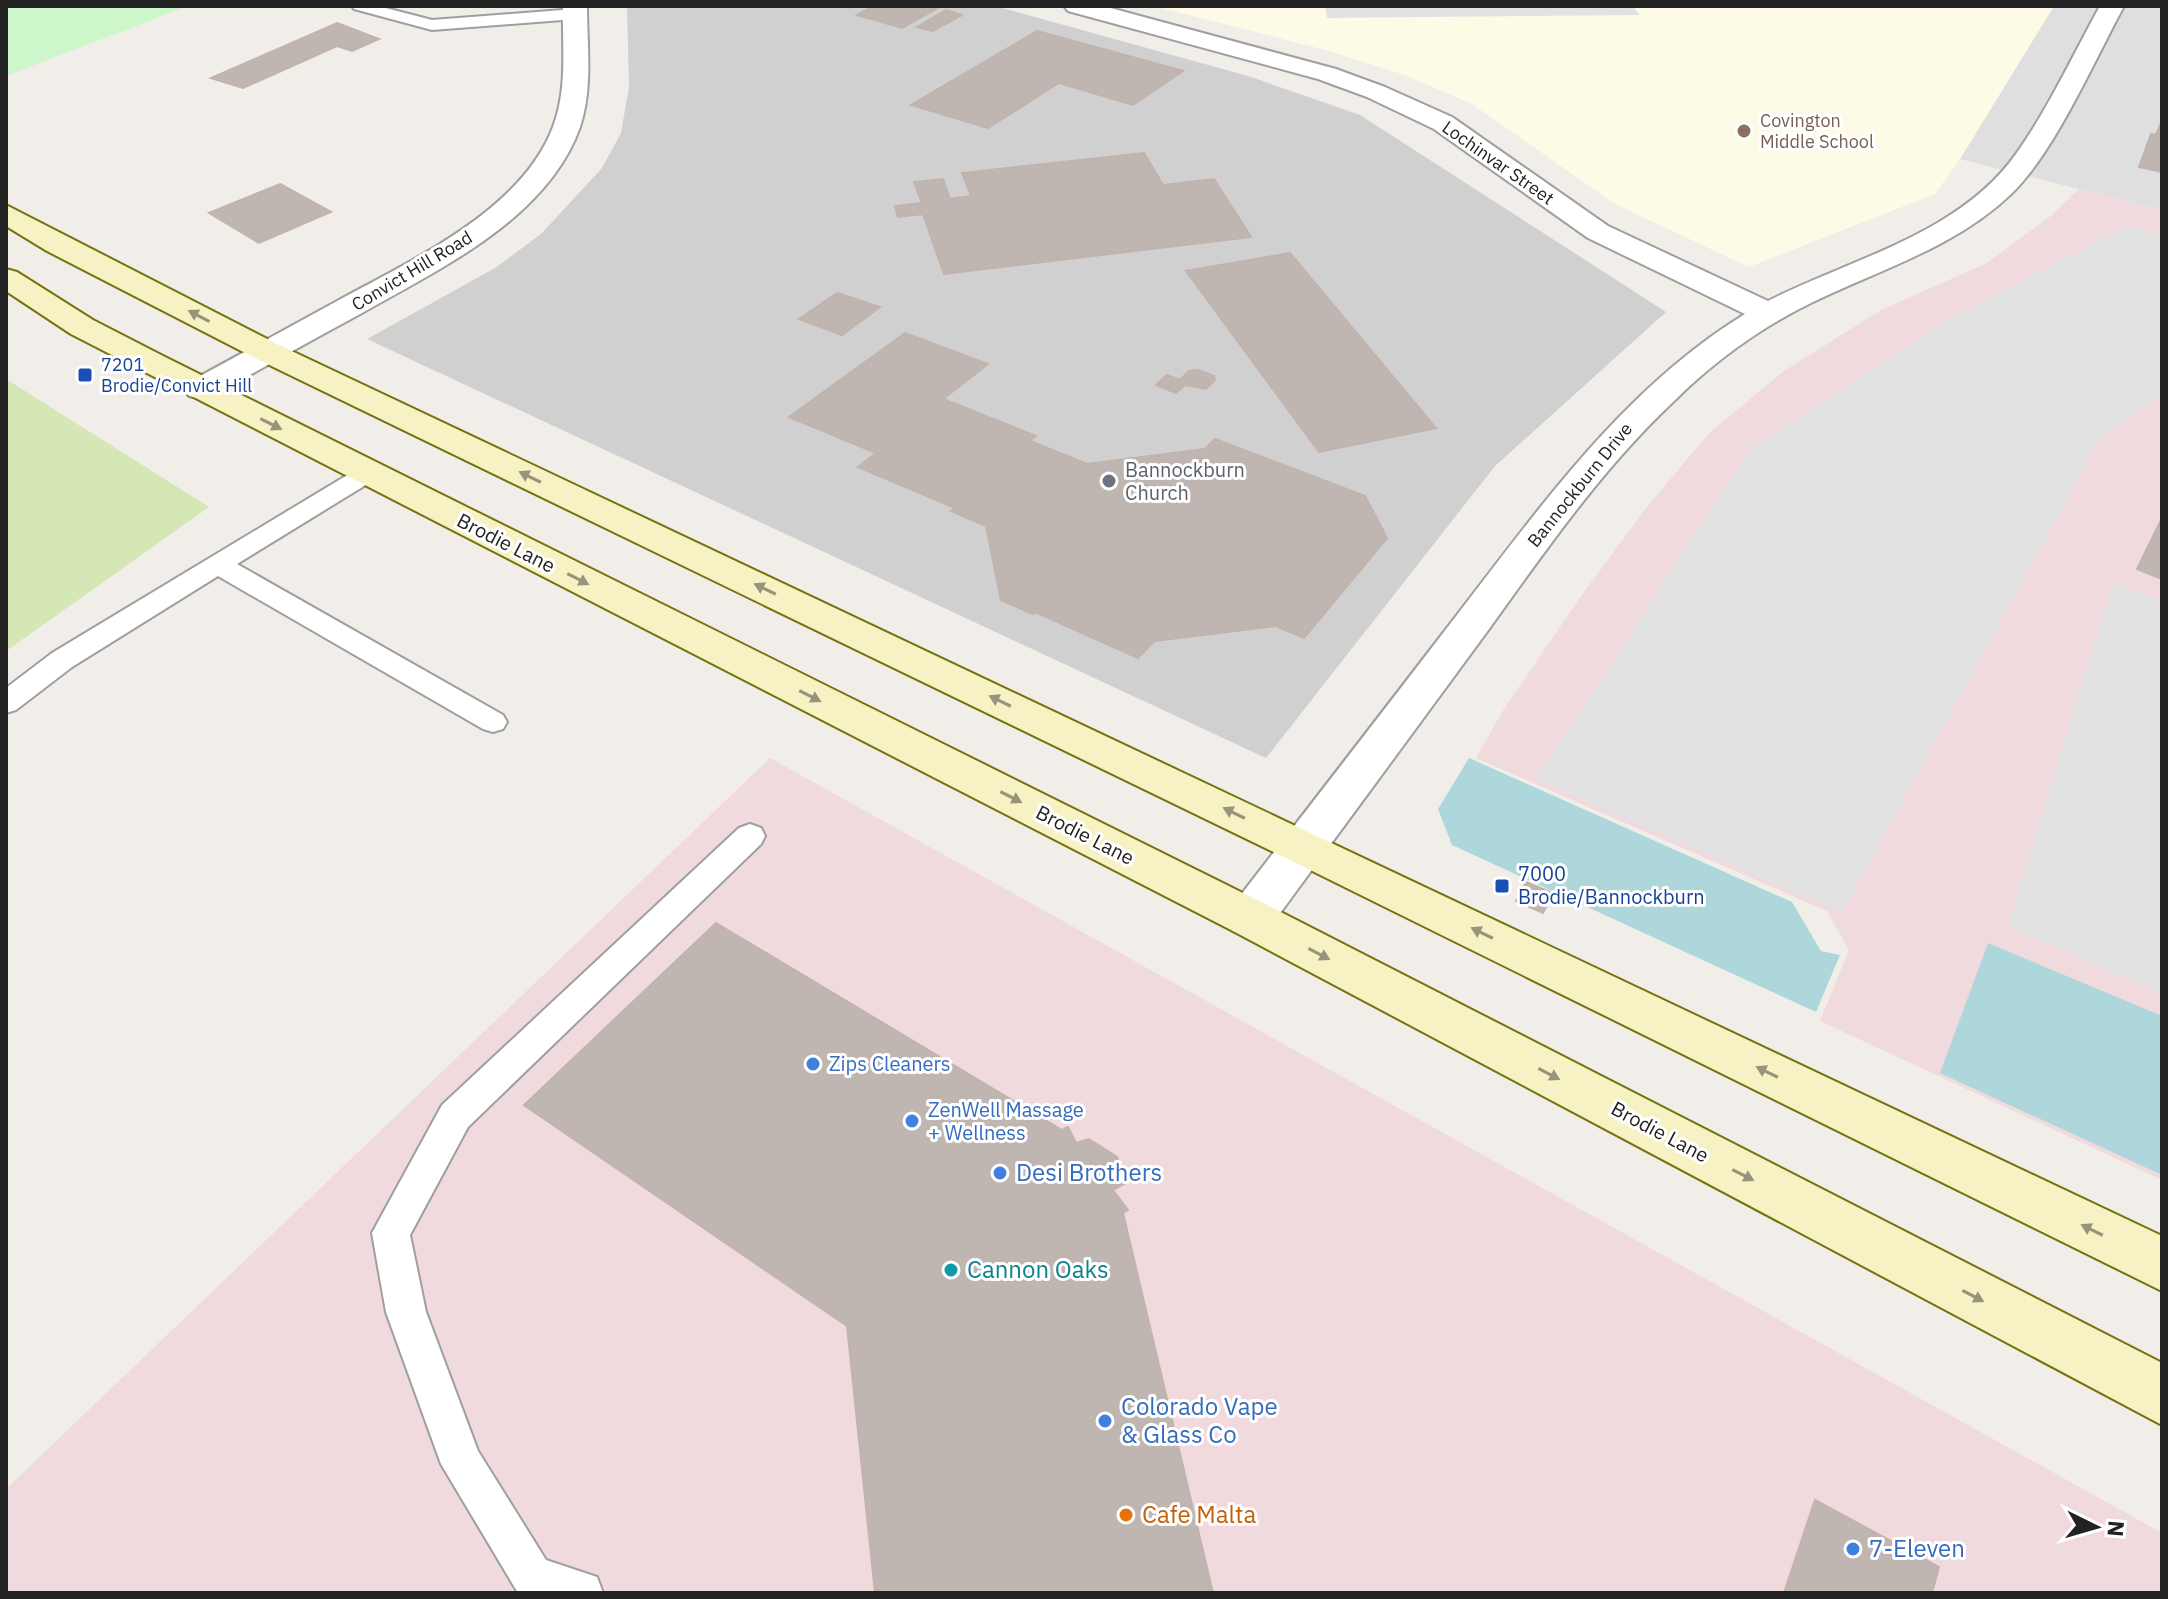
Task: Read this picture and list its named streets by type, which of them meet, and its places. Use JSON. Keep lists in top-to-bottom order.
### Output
{
  "streets": {
    "main road": ["Brodie Lane"],
    "street": ["Lochinvar Street", "Convict Hill Road", "Bannockburn Drive"]
  },
  "crossings": [
    ["Lochinvar Street", "Bannockburn Drive"],
    ["Convict Hill Road", "Brodie Lane"],
    ["Bannockburn Drive", "Brodie Lane"]
  ],
  "places": {
    "other": [
      "Covington Middle School",
      "Bannockburn Church",
      "Zips Cleaners",
      "ZenWell Massage + Wellness",
      "Desi Brothers",
      "Cannon Oaks",
      "Colorado Vape & Glass Co",
      "Cafe Malta",
      "7-Eleven"
    ],
    "transit": ["7201 Brodie/Convict Hill", "7000 Brodie/Bannockburn"]
  },
  "north": "right"
}
